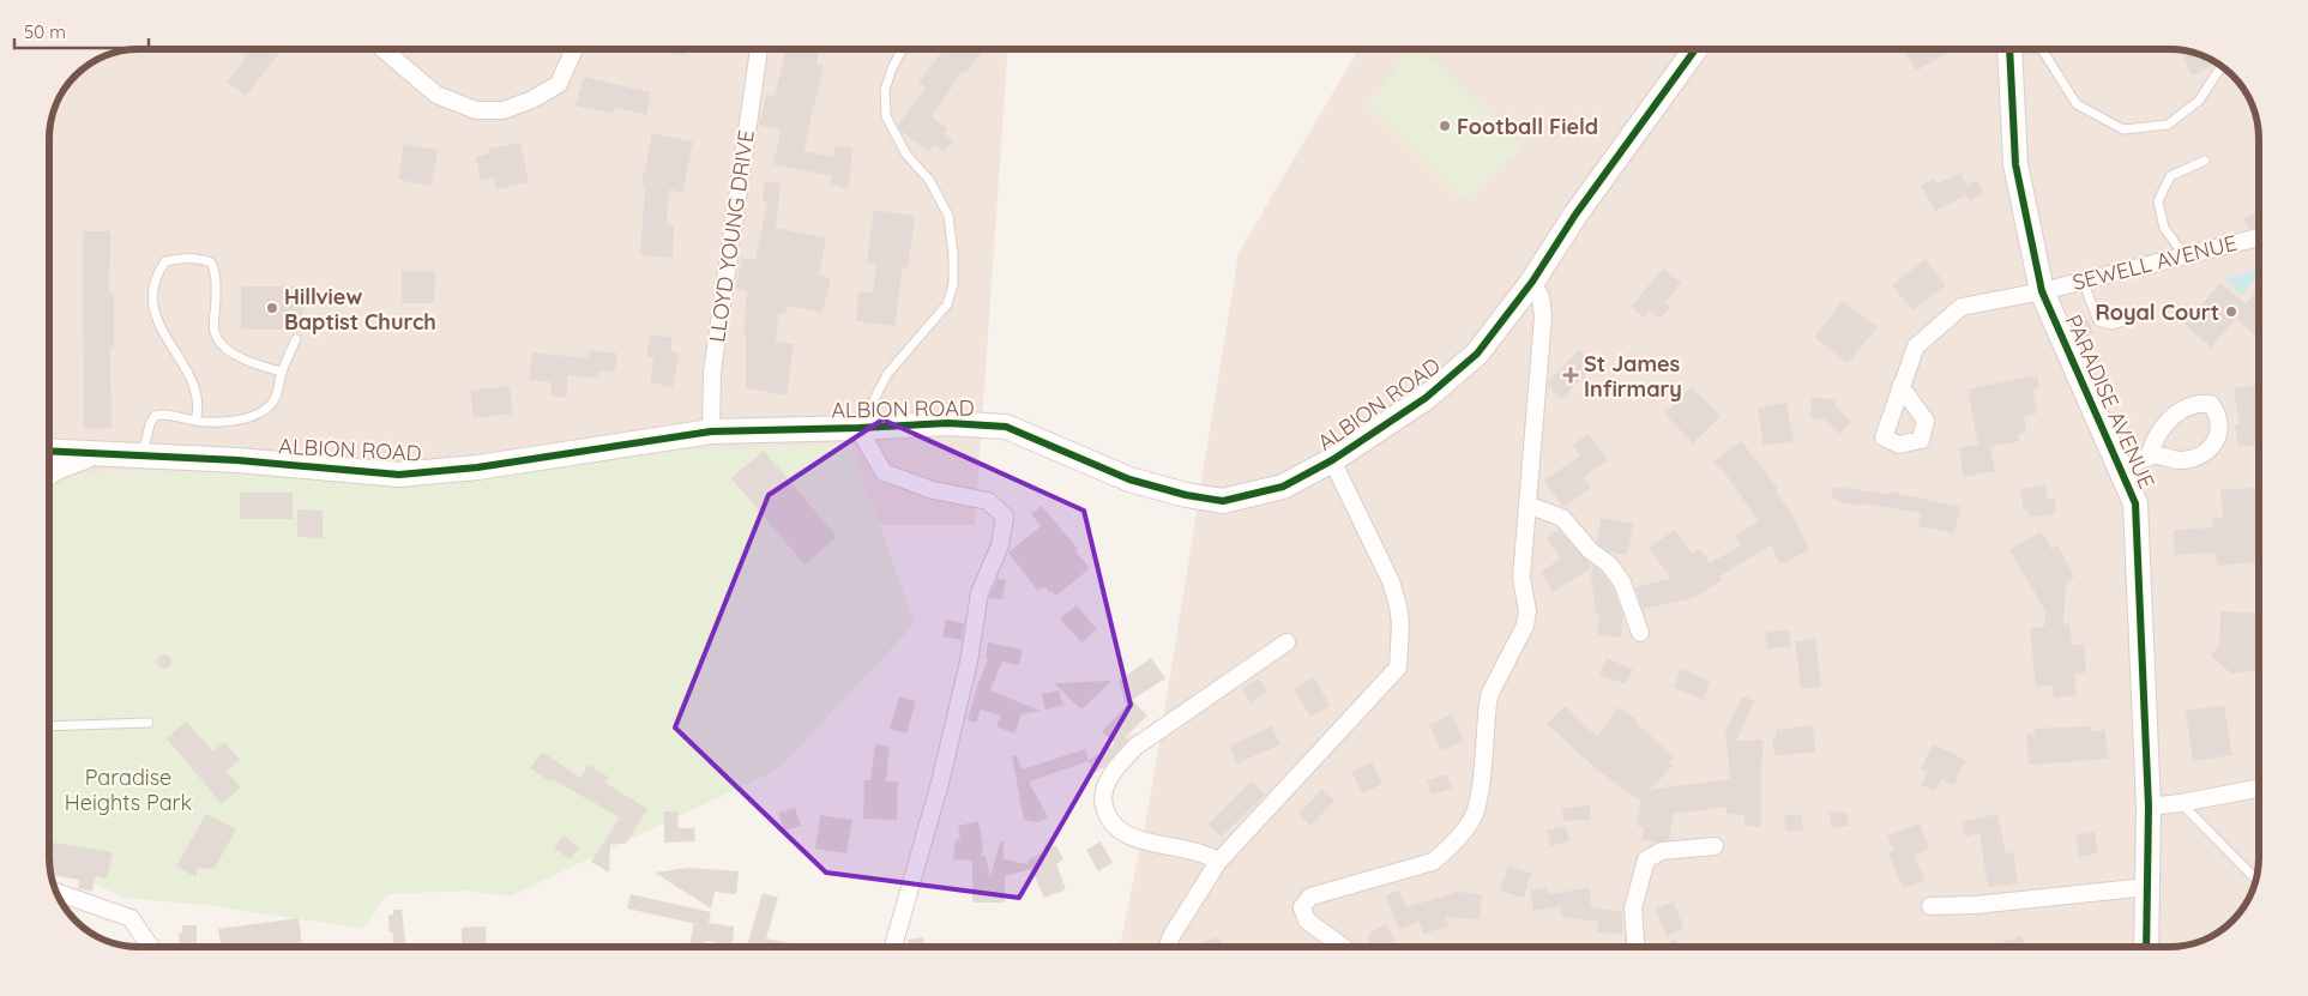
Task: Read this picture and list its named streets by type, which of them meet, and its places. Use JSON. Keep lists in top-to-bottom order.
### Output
{
  "streets": {
    "street": [
      "LLOYD YOUNG DRIVE",
      "SEWELL AVENUE",
      "PARADISE AVENUE",
      "ALBION ROAD"
    ]
  },
  "crossings": [
    ["LLOYD YOUNG DRIVE", "ALBION ROAD"],
    ["SEWELL AVENUE", "PARADISE AVENUE"]
  ],
  "parks": ["Paradise Heights Park"],
  "places": {
    "other": ["Football Field", "Hillview Baptist Church", "Royal Court"],
    "health": ["St James Infirmary"]
  },
  "scale_bar": "50 m"
}
